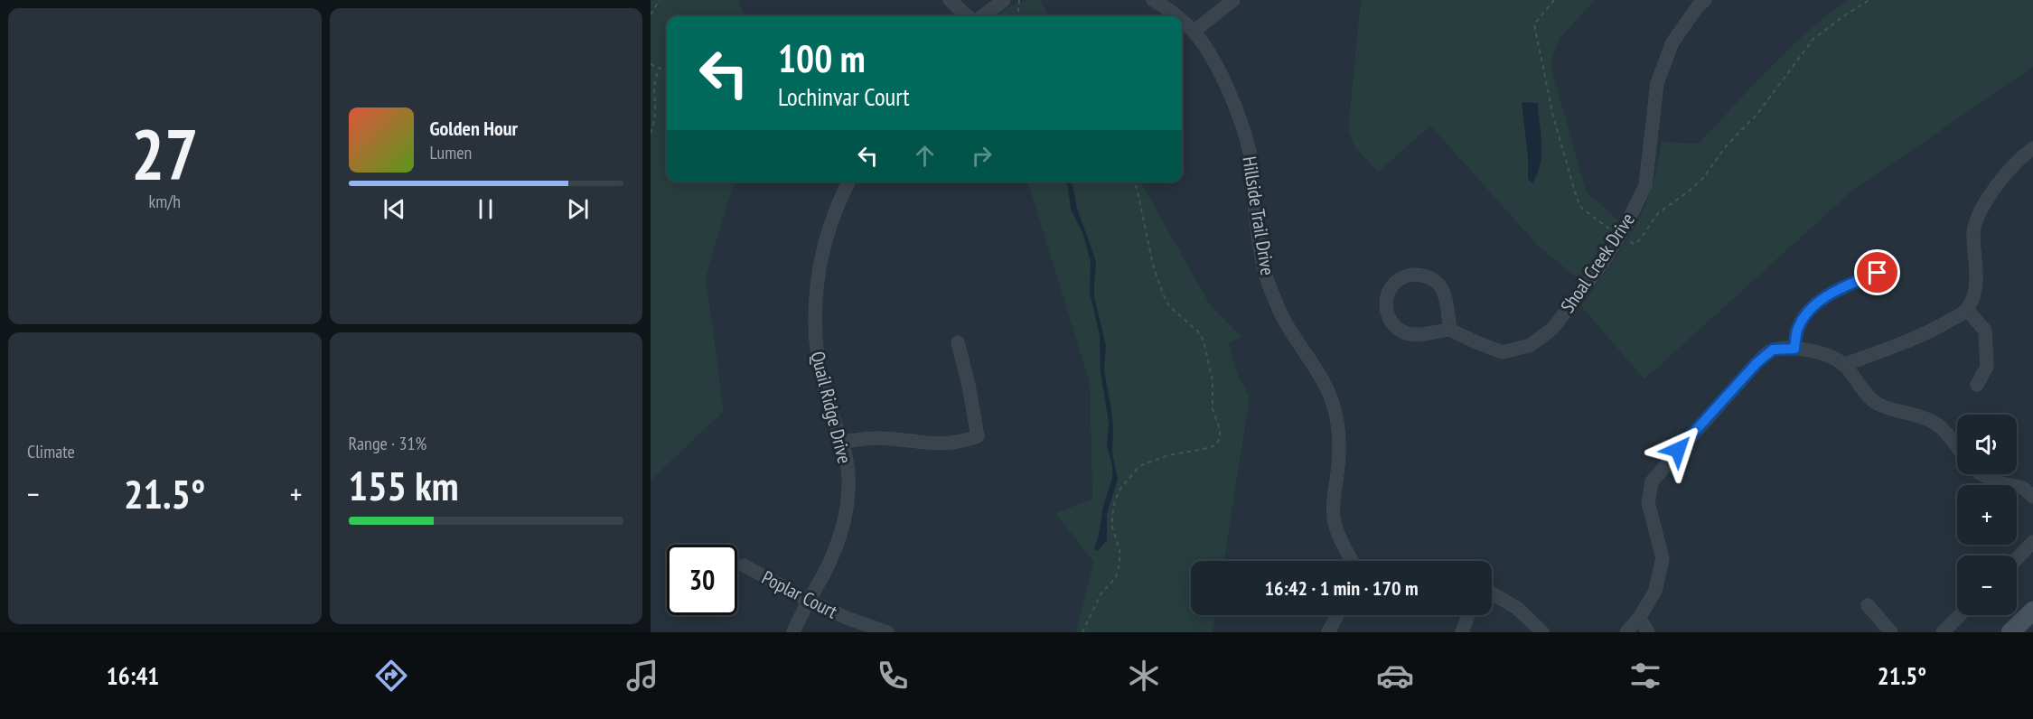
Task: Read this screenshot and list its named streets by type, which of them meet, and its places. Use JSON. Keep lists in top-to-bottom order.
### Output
{
  "streets": {
    "street": [
      "Hillside Trail Drive",
      "Shoal Creek Drive",
      "Quail Ridge Drive",
      "Poplar Court"
    ]
  },
  "crossings": [
    ["Quail Ridge Drive", "Poplar Court"]
  ],
  "page": {
    "tile": [
      ["27", "km/h"],
      "Climate",
      ["Range · 31%", "155 km"]
    ],
    "turn": ["100 m", "Lochinvar Court"],
    "song": ["Golden Hour", "Lumen"],
    "map_buttons": ["+", "−"],
    "heat": ["−", "21.5°", "+"],
    "limit": "30",
    "trip": "16:42 · 1 min · 170 m",
    "tabs": ["16:41", "21.5°"]
  }
}
